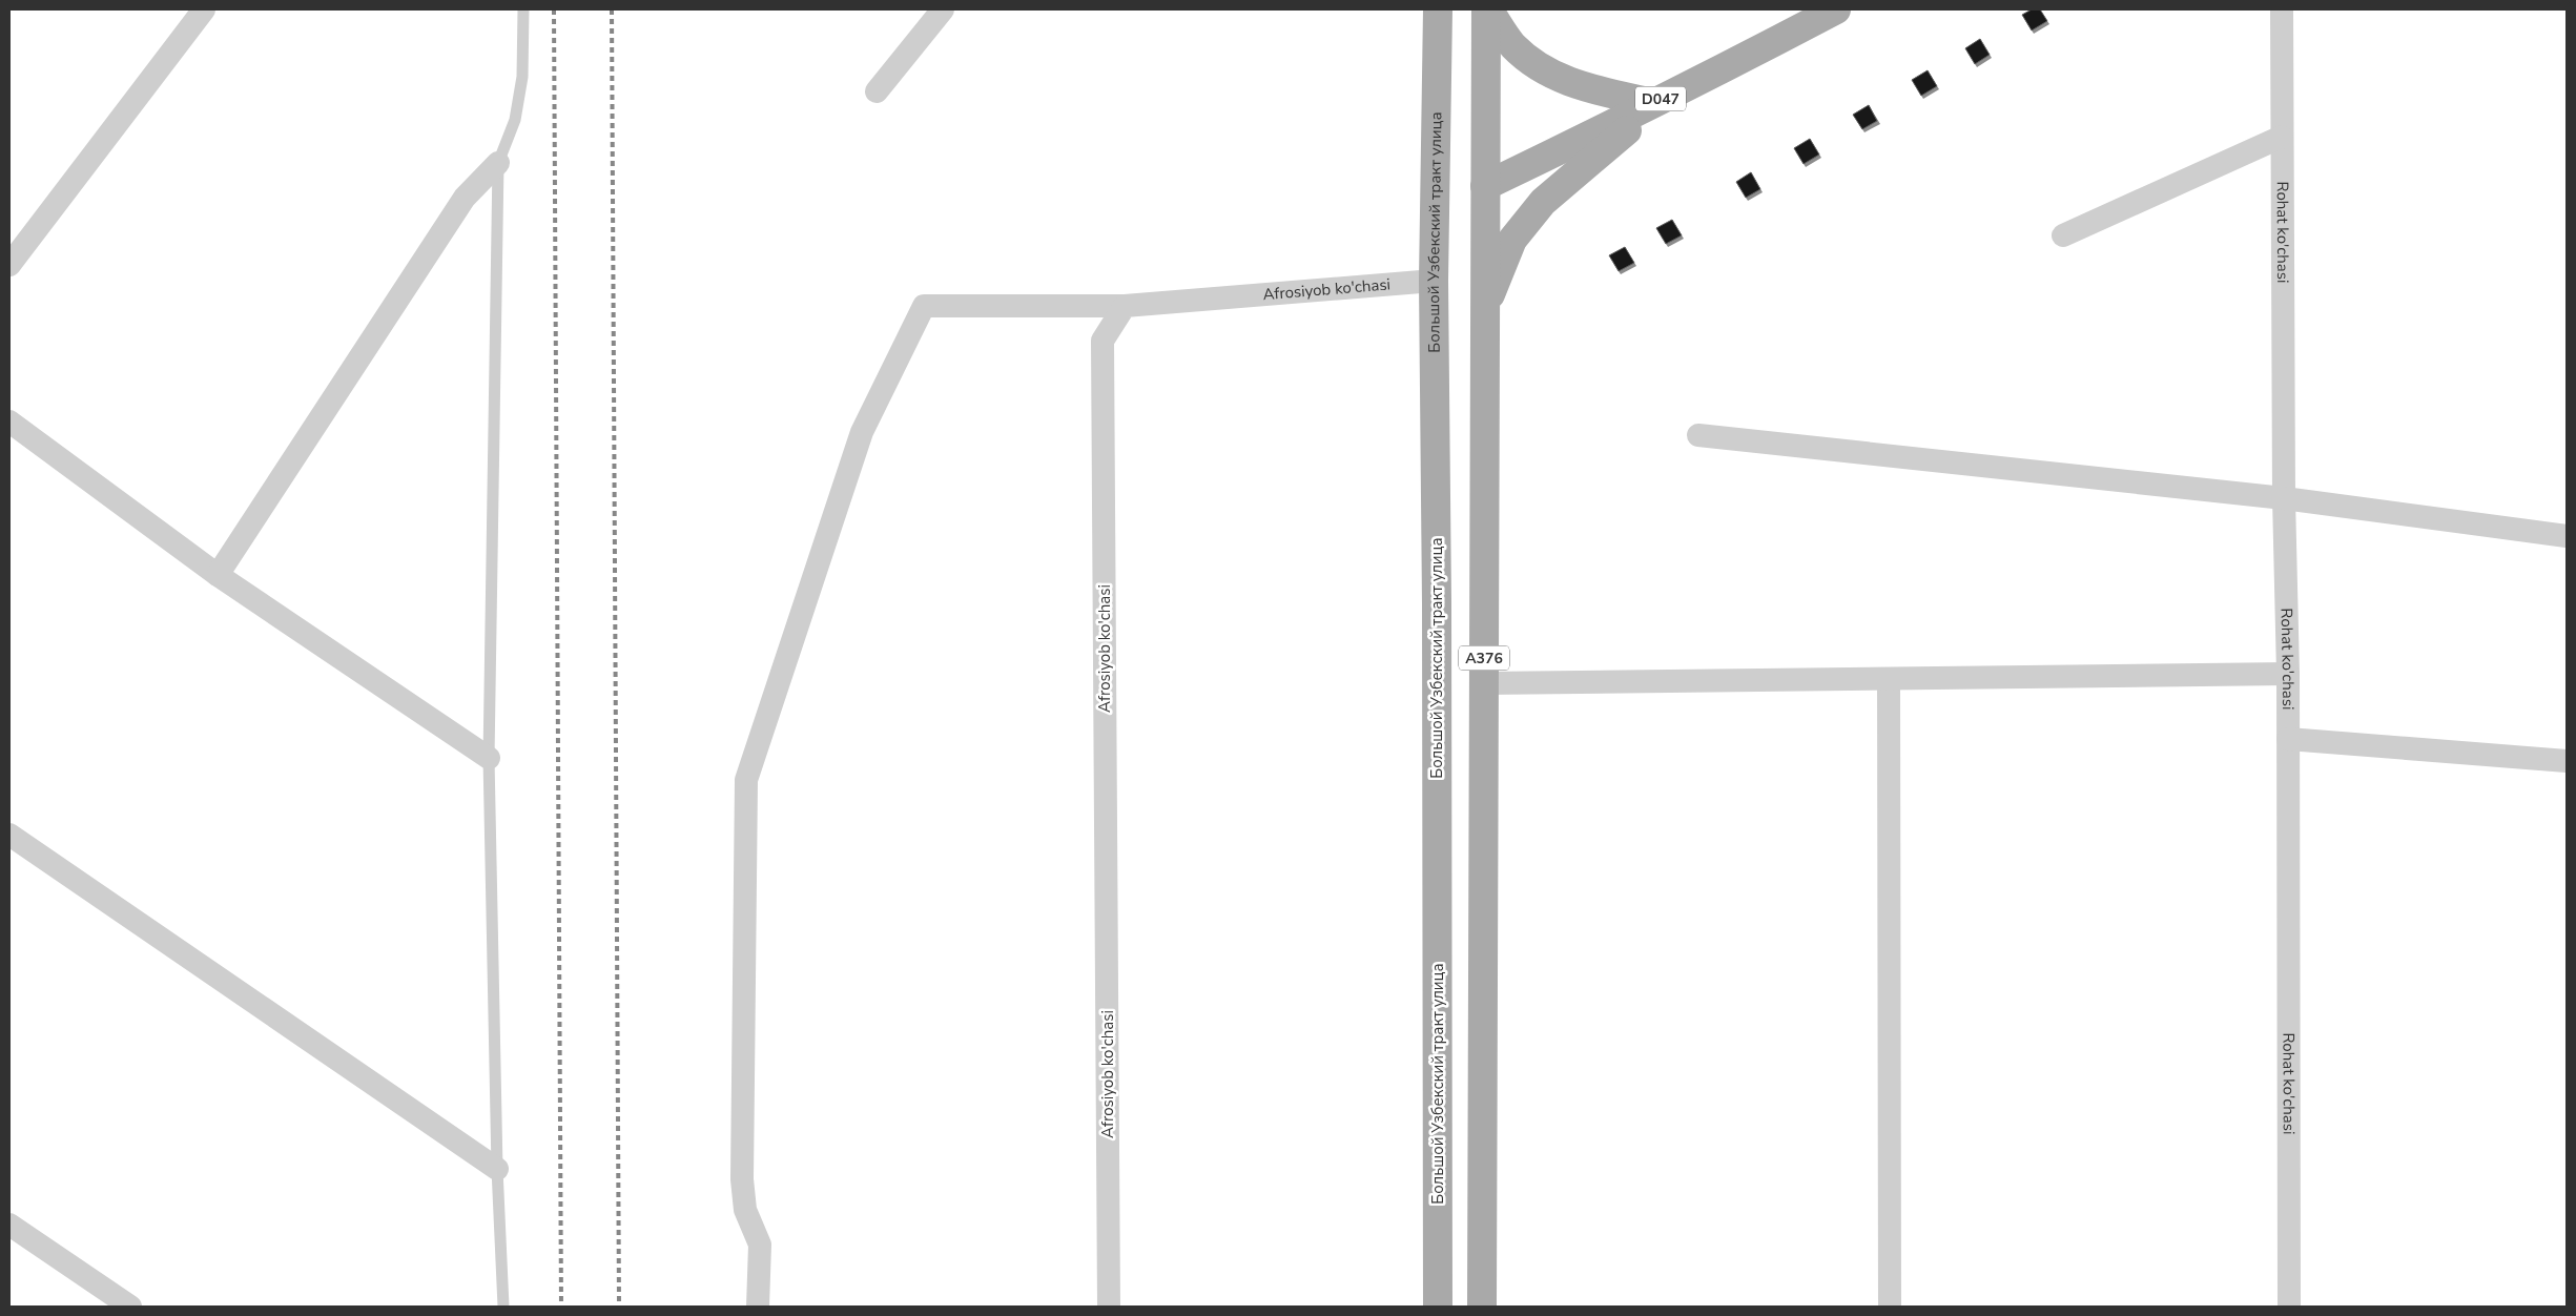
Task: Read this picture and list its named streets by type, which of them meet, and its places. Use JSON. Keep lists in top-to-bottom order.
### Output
{
  "streets": {
    "main road": ["D047", "Большой Узбекский тракт улица", "A376"],
    "street": ["Rohat ko'chasi", "Afrosiyob ko'chasi"]
  },
  "crossings": [
    ["D047", "A376"],
    ["Большой Узбекский тракт улица", "Afrosiyob ko'chasi"]
  ]
}
